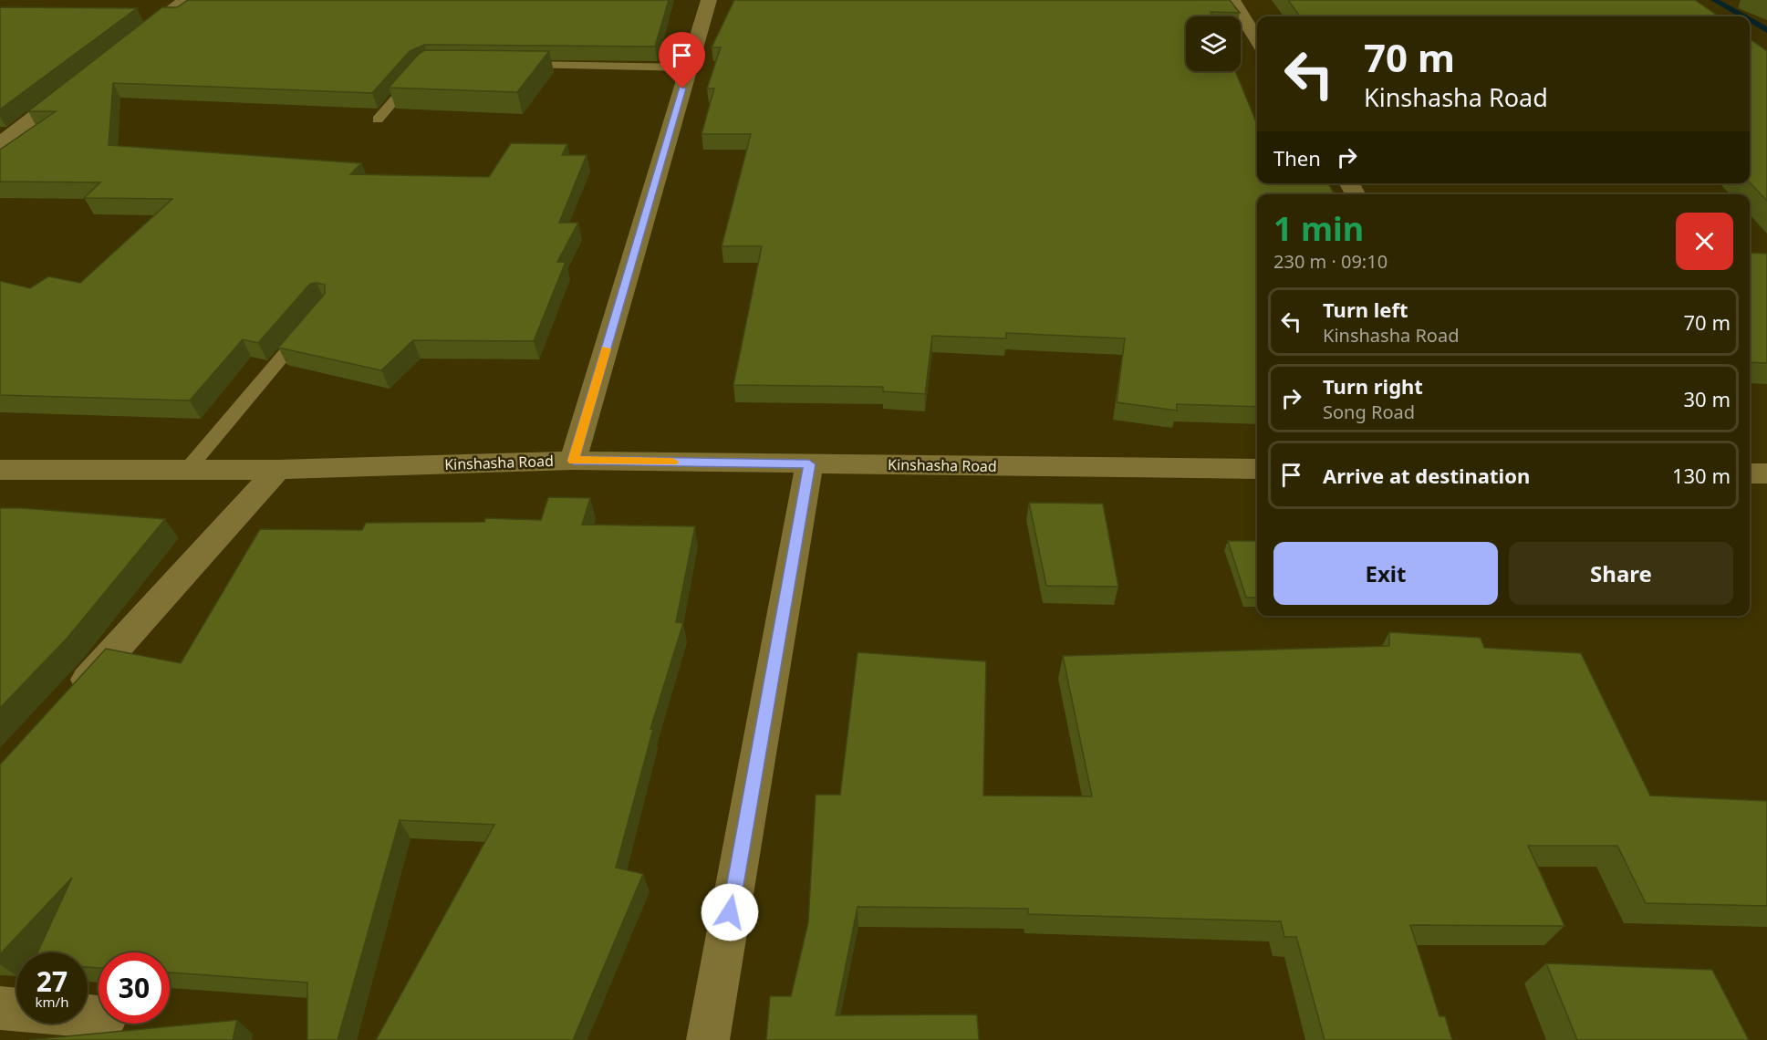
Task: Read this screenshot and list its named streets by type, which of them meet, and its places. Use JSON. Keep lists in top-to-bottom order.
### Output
{
  "streets": {
    "street": ["Kinshasha Road"]
  },
  "page": {
    "turn": ["70 m", "Kinshasha Road"],
    "then": "Then",
    "heading": ["1 min", "230 m · 09:10"],
    "list": [
      {
        "name": "Turn left",
        "note": "Kinshasha Road",
        "value": "70 m"
      },
      {
        "name": "Turn right",
        "note": "Song Road",
        "value": "30 m"
      },
      {
        "name": "Arrive at destination",
        "value": "130 m"
      }
    ],
    "buttons": ["Exit", "Share"],
    "speed": "27 km/h",
    "limit": "30"
  }
}
